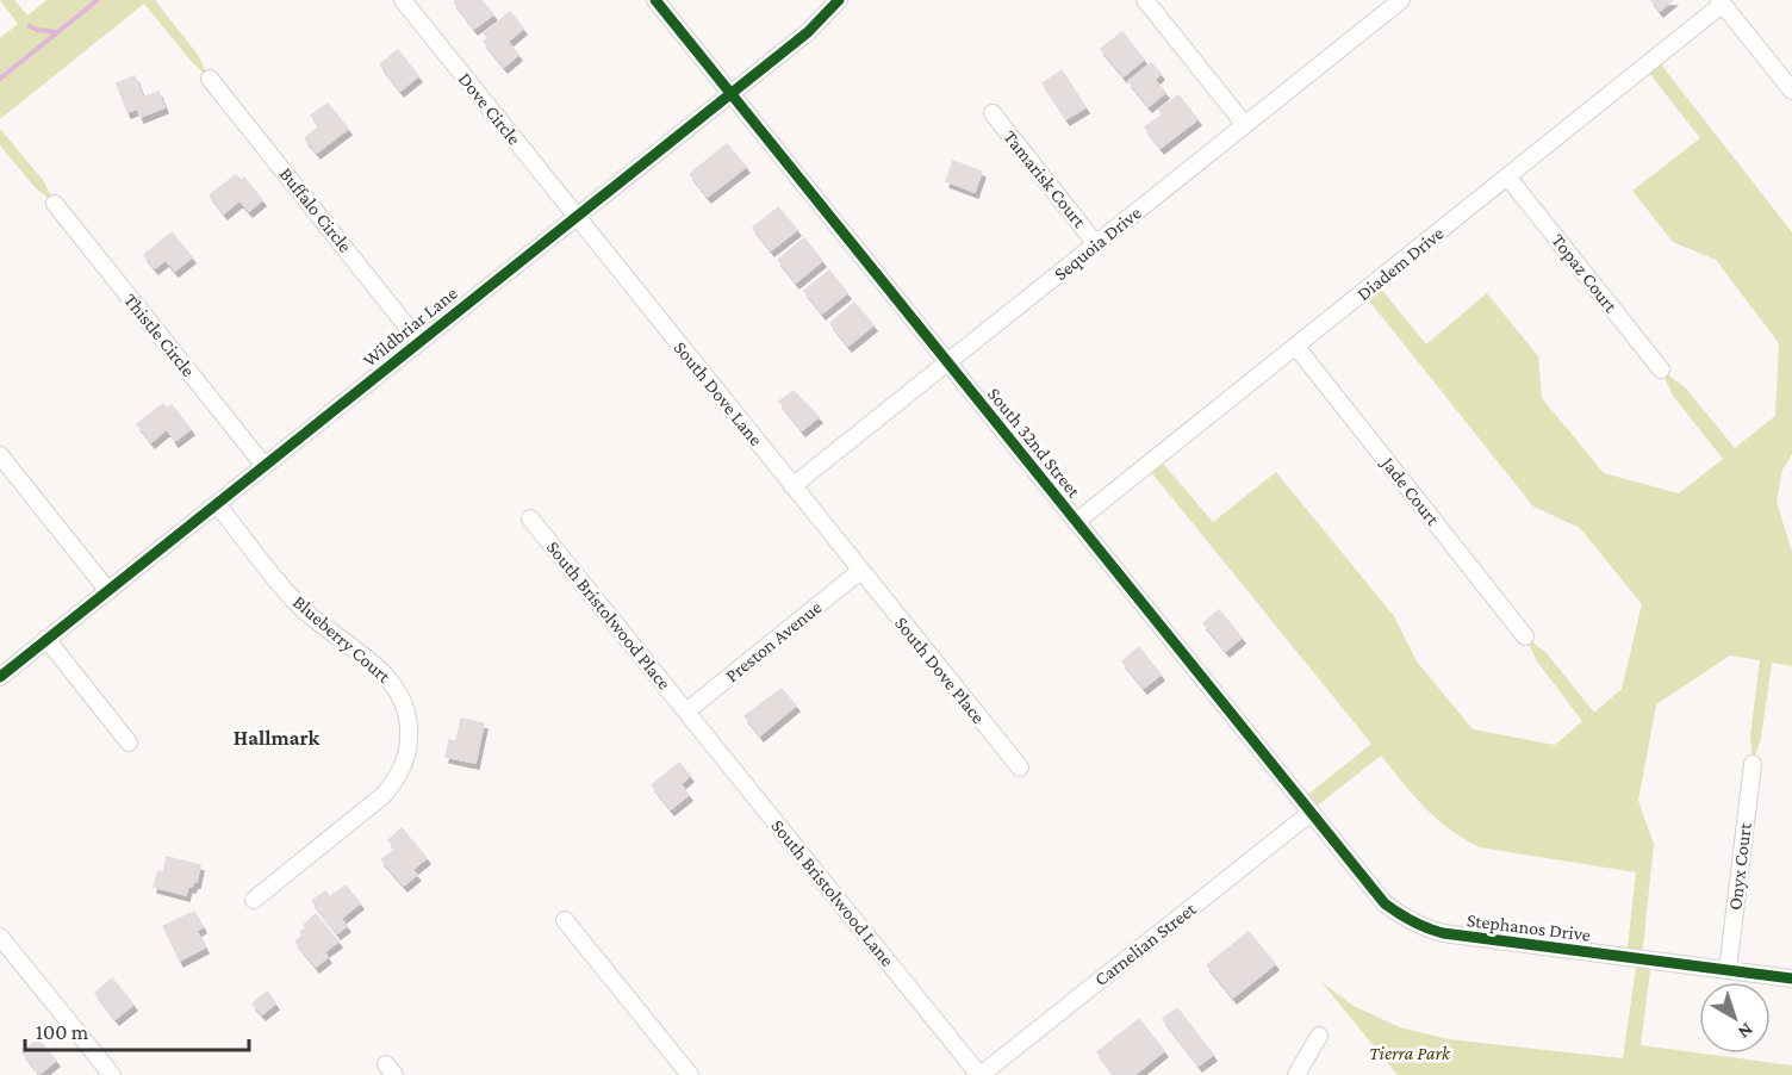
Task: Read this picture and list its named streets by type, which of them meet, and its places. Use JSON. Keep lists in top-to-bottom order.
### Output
{
  "streets": {
    "street": [
      "Dove Circle",
      "Tamarisk Court",
      "Buffalo Circle",
      "Sequoia Drive",
      "Diadem Drive",
      "Topaz Court",
      "Wildbriar Lane",
      "Thistle Circle",
      "South Dove Lane",
      "South 32nd Street",
      "Jade Court",
      "South Bristolwood Place",
      "Blueberry Court",
      "Preston Avenue",
      "South Dove Place",
      "Onyx Court",
      "South Bristolwood Lane",
      "Stephanos Drive",
      "Carnelian Street"
    ]
  },
  "crossings": [
    ["Dove Circle", "Wildbriar Lane"],
    ["Dove Circle", "South Dove Lane"],
    ["Tamarisk Court", "Sequoia Drive"],
    ["Buffalo Circle", "Wildbriar Lane"],
    ["Sequoia Drive", "South Dove Lane"],
    ["Sequoia Drive", "South 32nd Street"],
    ["Diadem Drive", "Topaz Court"],
    ["Diadem Drive", "South 32nd Street"],
    ["Diadem Drive", "Jade Court"],
    ["Wildbriar Lane", "Thistle Circle"],
    ["Wildbriar Lane", "South Dove Lane"],
    ["Wildbriar Lane", "South 32nd Street"],
    ["Wildbriar Lane", "Blueberry Court"],
    ["South Dove Lane", "Preston Avenue"],
    ["South Dove Lane", "South Dove Place"],
    ["South 32nd Street", "Stephanos Drive"],
    ["South 32nd Street", "Carnelian Street"],
    ["South Bristolwood Place", "Preston Avenue"],
    ["South Bristolwood Place", "South Bristolwood Lane"],
    ["Preston Avenue", "South Dove Place"],
    ["Preston Avenue", "South Bristolwood Lane"],
    ["Onyx Court", "Stephanos Drive"],
    ["South Bristolwood Lane", "Carnelian Street"],
    ["Stephanos Drive", "Carnelian Street"]
  ],
  "districts": ["Hallmark"],
  "parks": ["Tierra Park"],
  "scale_bar": "100 m",
  "north": "bottom right"
}
